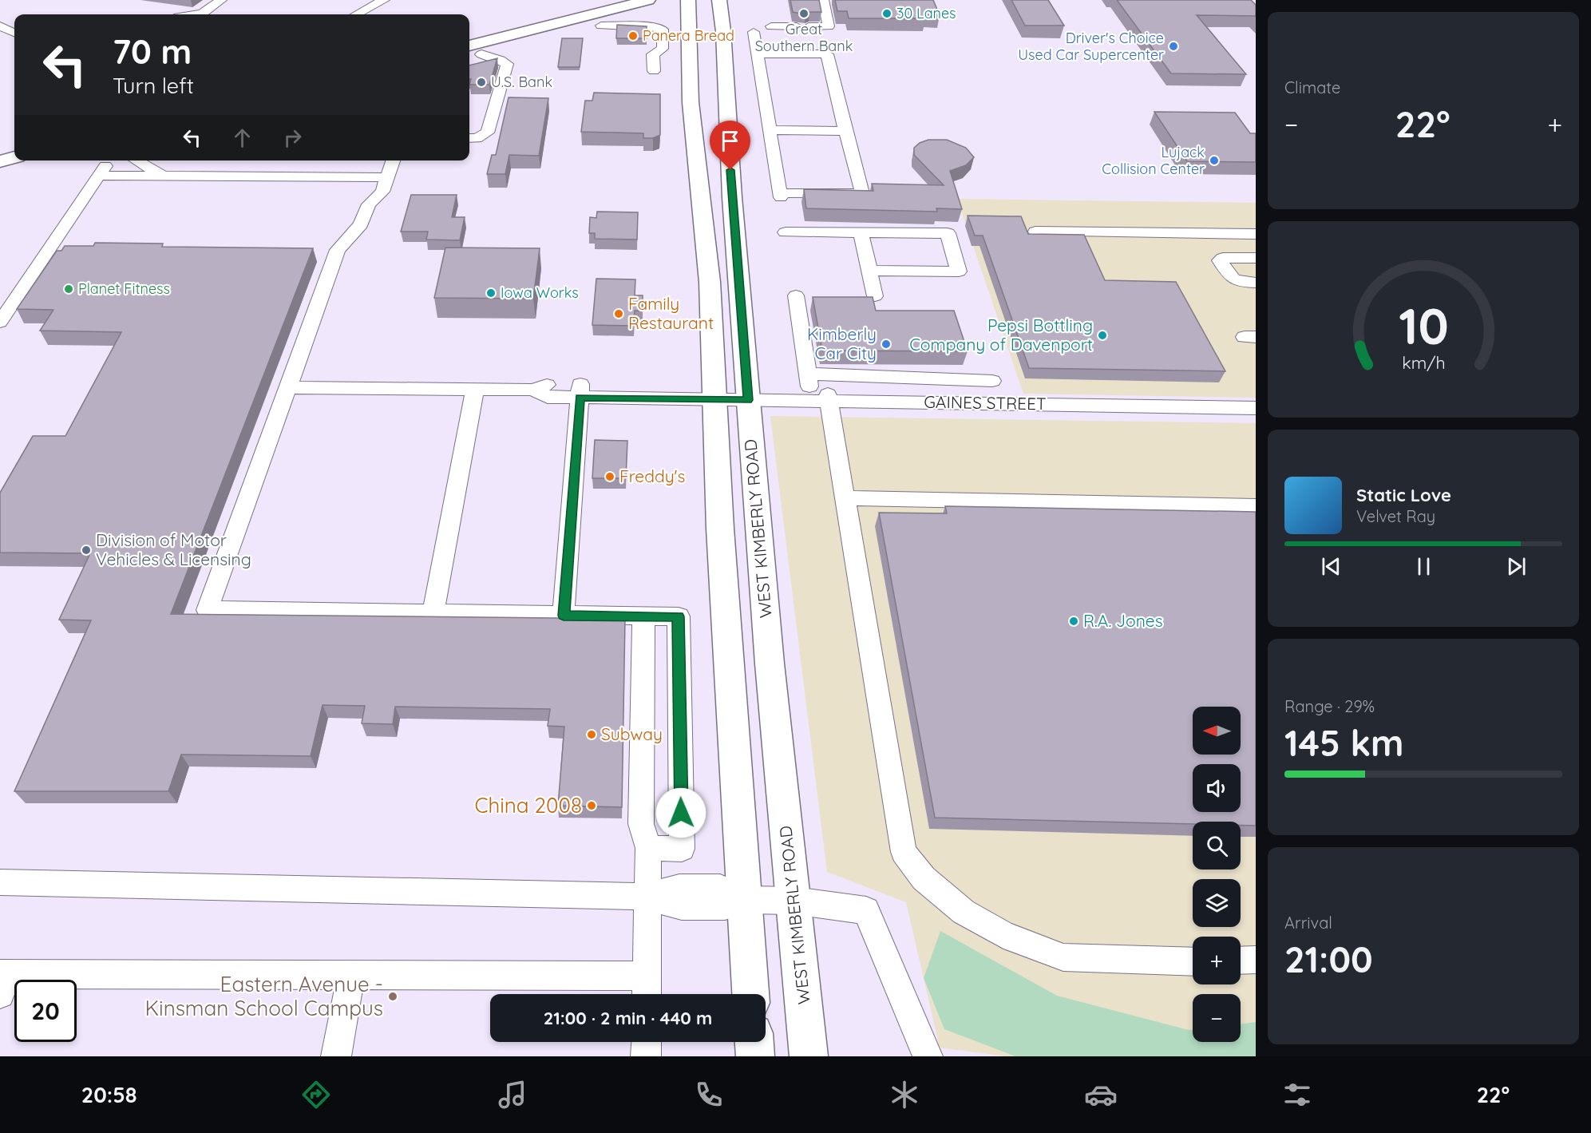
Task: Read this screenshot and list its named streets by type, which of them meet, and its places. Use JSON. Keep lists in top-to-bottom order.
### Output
{
  "streets": {
    "main road": ["WEST KIMBERLY ROAD"],
    "street": ["GAINES STREET"]
  },
  "crossings": [
    ["GAINES STREET", "WEST KIMBERLY ROAD"]
  ],
  "places": [
    "Great Southern Bank",
    "30 Lanes",
    "Panera Bread",
    "Driver's Choice Used Car Supercenter",
    "U.S. Bank",
    "Lujack Collision Center",
    "Planet Fitness",
    "Iowa Works",
    "Family Restaurant",
    "Pepsi Bottling Company of Davenport",
    "Kimberly Car City",
    "Freddy's",
    "Division of Motor Vehicles & Licensing",
    "R.A. Jones",
    "Subway",
    "China 2008",
    "Eastern Avenue - Kinsman School Campus"
  ],
  "north": "left",
  "page": {
    "tile": [
      "Climate",
      ["Range · 29%", "145 km"],
      ["Arrival", "21:00"]
    ],
    "turn": ["70 m", "Turn left"],
    "heat": ["−", "22°", "+"],
    "song": ["Static Love", "Velvet Ray"],
    "map_buttons": ["+", "−"],
    "limit": "20",
    "trip": "21:00 · 2 min · 440 m",
    "tabs": ["20:58", "22°"],
    "gauge": ["10", "km/h"]
  }
}
